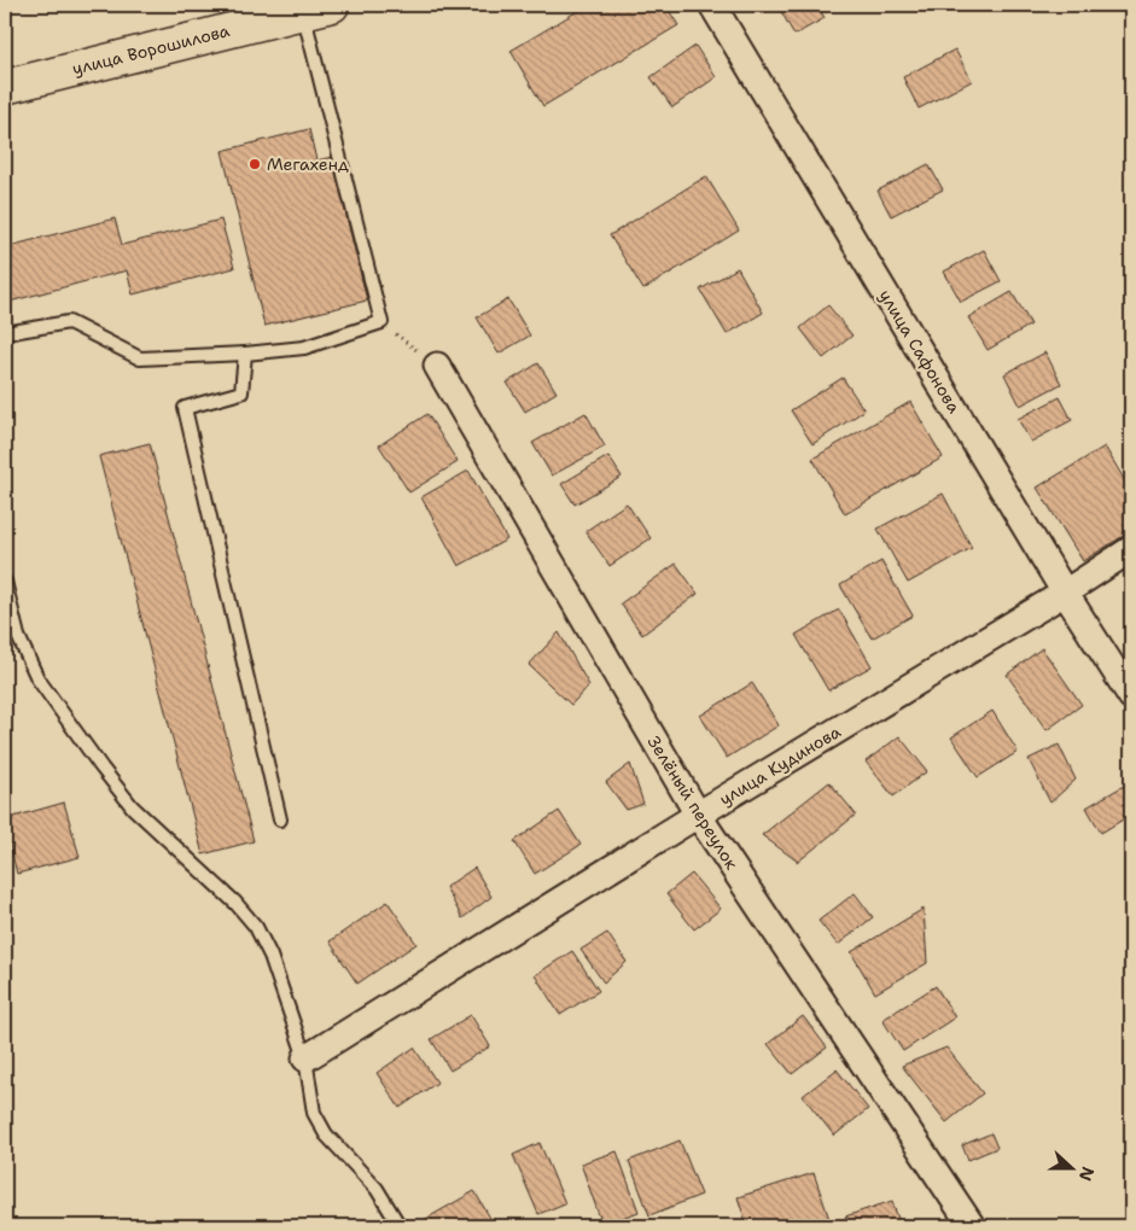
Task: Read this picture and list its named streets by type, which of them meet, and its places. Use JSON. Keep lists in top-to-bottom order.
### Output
{
  "streets": {
    "main road": ["улица Ворошилова"],
    "street": ["улица Сафонова", "улица Кудинова", "Зелёный переулок"]
  },
  "crossings": [
    ["улица Сафонова", "улица Кудинова"],
    ["улица Кудинова", "Зелёный переулок"]
  ],
  "places": ["Мегахенд"],
  "north": "right"
}
